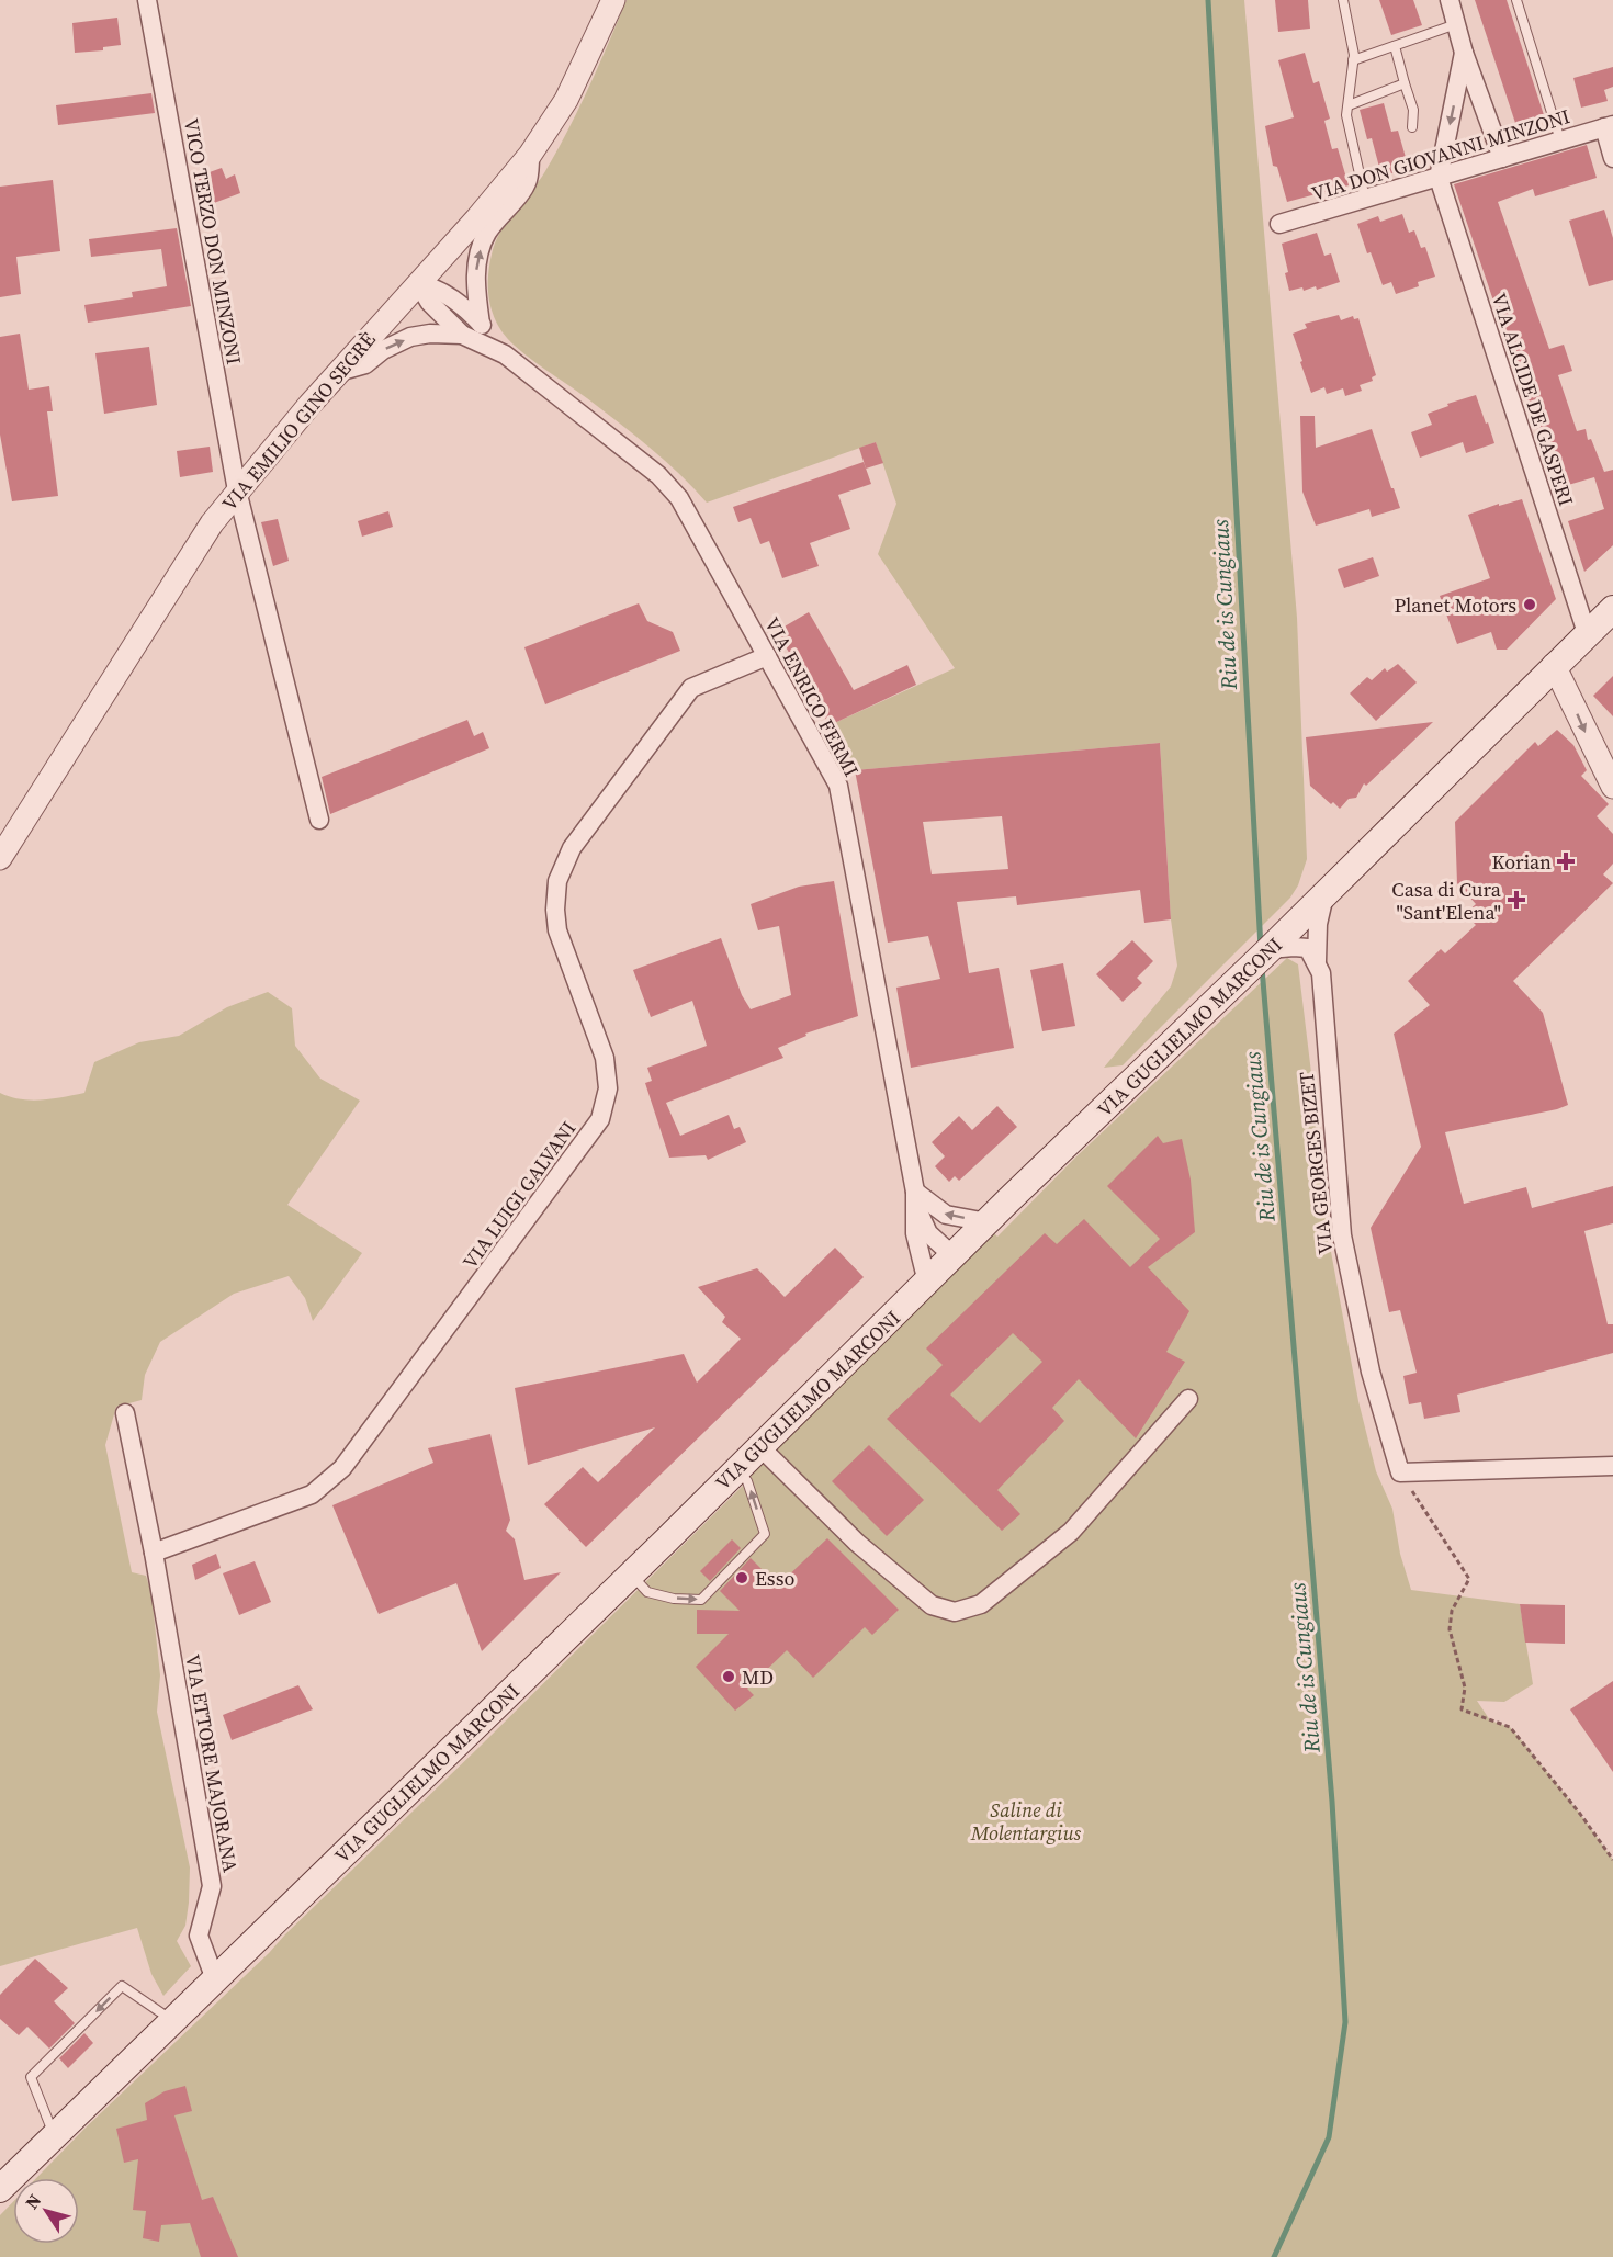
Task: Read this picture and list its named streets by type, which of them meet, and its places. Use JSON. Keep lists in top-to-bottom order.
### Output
{
  "streets": {
    "main road": ["VIA GUGLIELMO MARCONI"],
    "street": [
      "VIA DON GIOVANNI MINZONI",
      "VICO TERZO DON MINZONI",
      "VIA ALCIDE DE GASPERI",
      "VIA EMILIO GINO SEGRÈ",
      "VIA ENRICO FERMI",
      "VIA GEORGES BIZET",
      "VIA LUIGI GALVANI",
      "VIA ETTORE MAJORANA"
    ]
  },
  "crossings": [
    ["VIA DON GIOVANNI MINZONI", "VIA ALCIDE DE GASPERI"],
    ["VICO TERZO DON MINZONI", "VIA EMILIO GINO SEGRÈ"],
    ["VIA ALCIDE DE GASPERI", "VIA GUGLIELMO MARCONI"],
    ["VIA ENRICO FERMI", "VIA GUGLIELMO MARCONI"],
    ["VIA ENRICO FERMI", "VIA LUIGI GALVANI"],
    ["VIA GUGLIELMO MARCONI", "VIA GEORGES BIZET"],
    ["VIA GUGLIELMO MARCONI", "VIA ETTORE MAJORANA"],
    ["VIA LUIGI GALVANI", "VIA ETTORE MAJORANA"]
  ],
  "water": ["Riu de is Cungiaus"],
  "parks": ["Saline di Molentargius"],
  "places": {
    "other": ["Planet Motors", "Esso", "MD"],
    "health": ["Korian", "Casa di Cura \"Sant'Elena\""]
  },
  "north": "top left"
}
